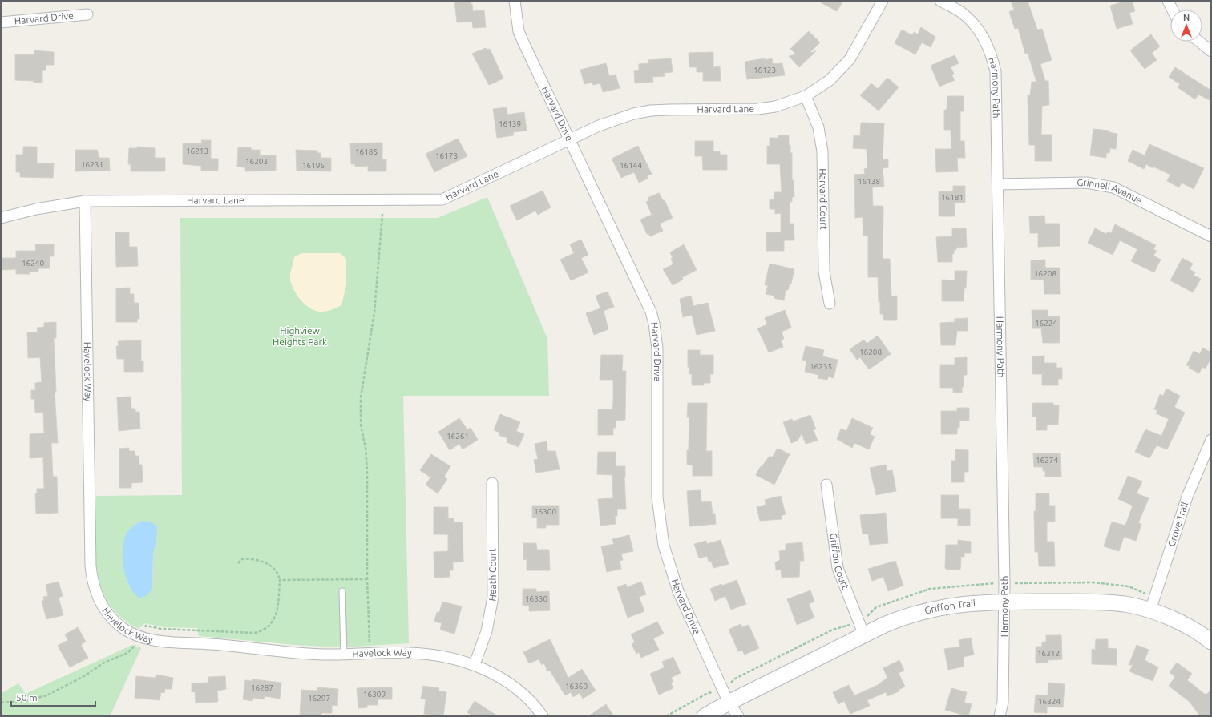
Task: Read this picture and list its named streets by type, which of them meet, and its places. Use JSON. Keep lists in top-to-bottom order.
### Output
{
  "streets": {
    "street": [
      "Harvard Drive",
      "Harmony Path",
      "Harvard Lane",
      "Grinnell Avenue",
      "Harvard Court",
      "Havelock Way",
      "Grove Trail",
      "Griffon Court",
      "Heath Court",
      "Griffon Trail"
    ]
  },
  "crossings": [
    ["Harvard Drive", "Harvard Lane"],
    ["Harvard Drive", "Griffon Trail"],
    ["Harmony Path", "Grinnell Avenue"],
    ["Harmony Path", "Griffon Trail"],
    ["Harvard Lane", "Harvard Court"],
    ["Harvard Lane", "Havelock Way"],
    ["Havelock Way", "Heath Court"],
    ["Grove Trail", "Griffon Trail"],
    ["Griffon Court", "Griffon Trail"]
  ],
  "parks": ["Highview Heights Park"],
  "house_numbers": [
    "16123",
    "16139",
    "16213",
    "16185",
    "16173",
    "16203",
    "16231",
    "16195",
    "16144",
    "16138",
    "16181",
    "16240",
    "16208",
    "16224",
    "16208",
    "16235",
    "16261",
    "16274",
    "16300",
    "16330",
    "16312",
    "16360",
    "16287",
    "16309",
    "16297",
    "16324"
  ],
  "scale_bar": "50 m",
  "north": "top"
}
